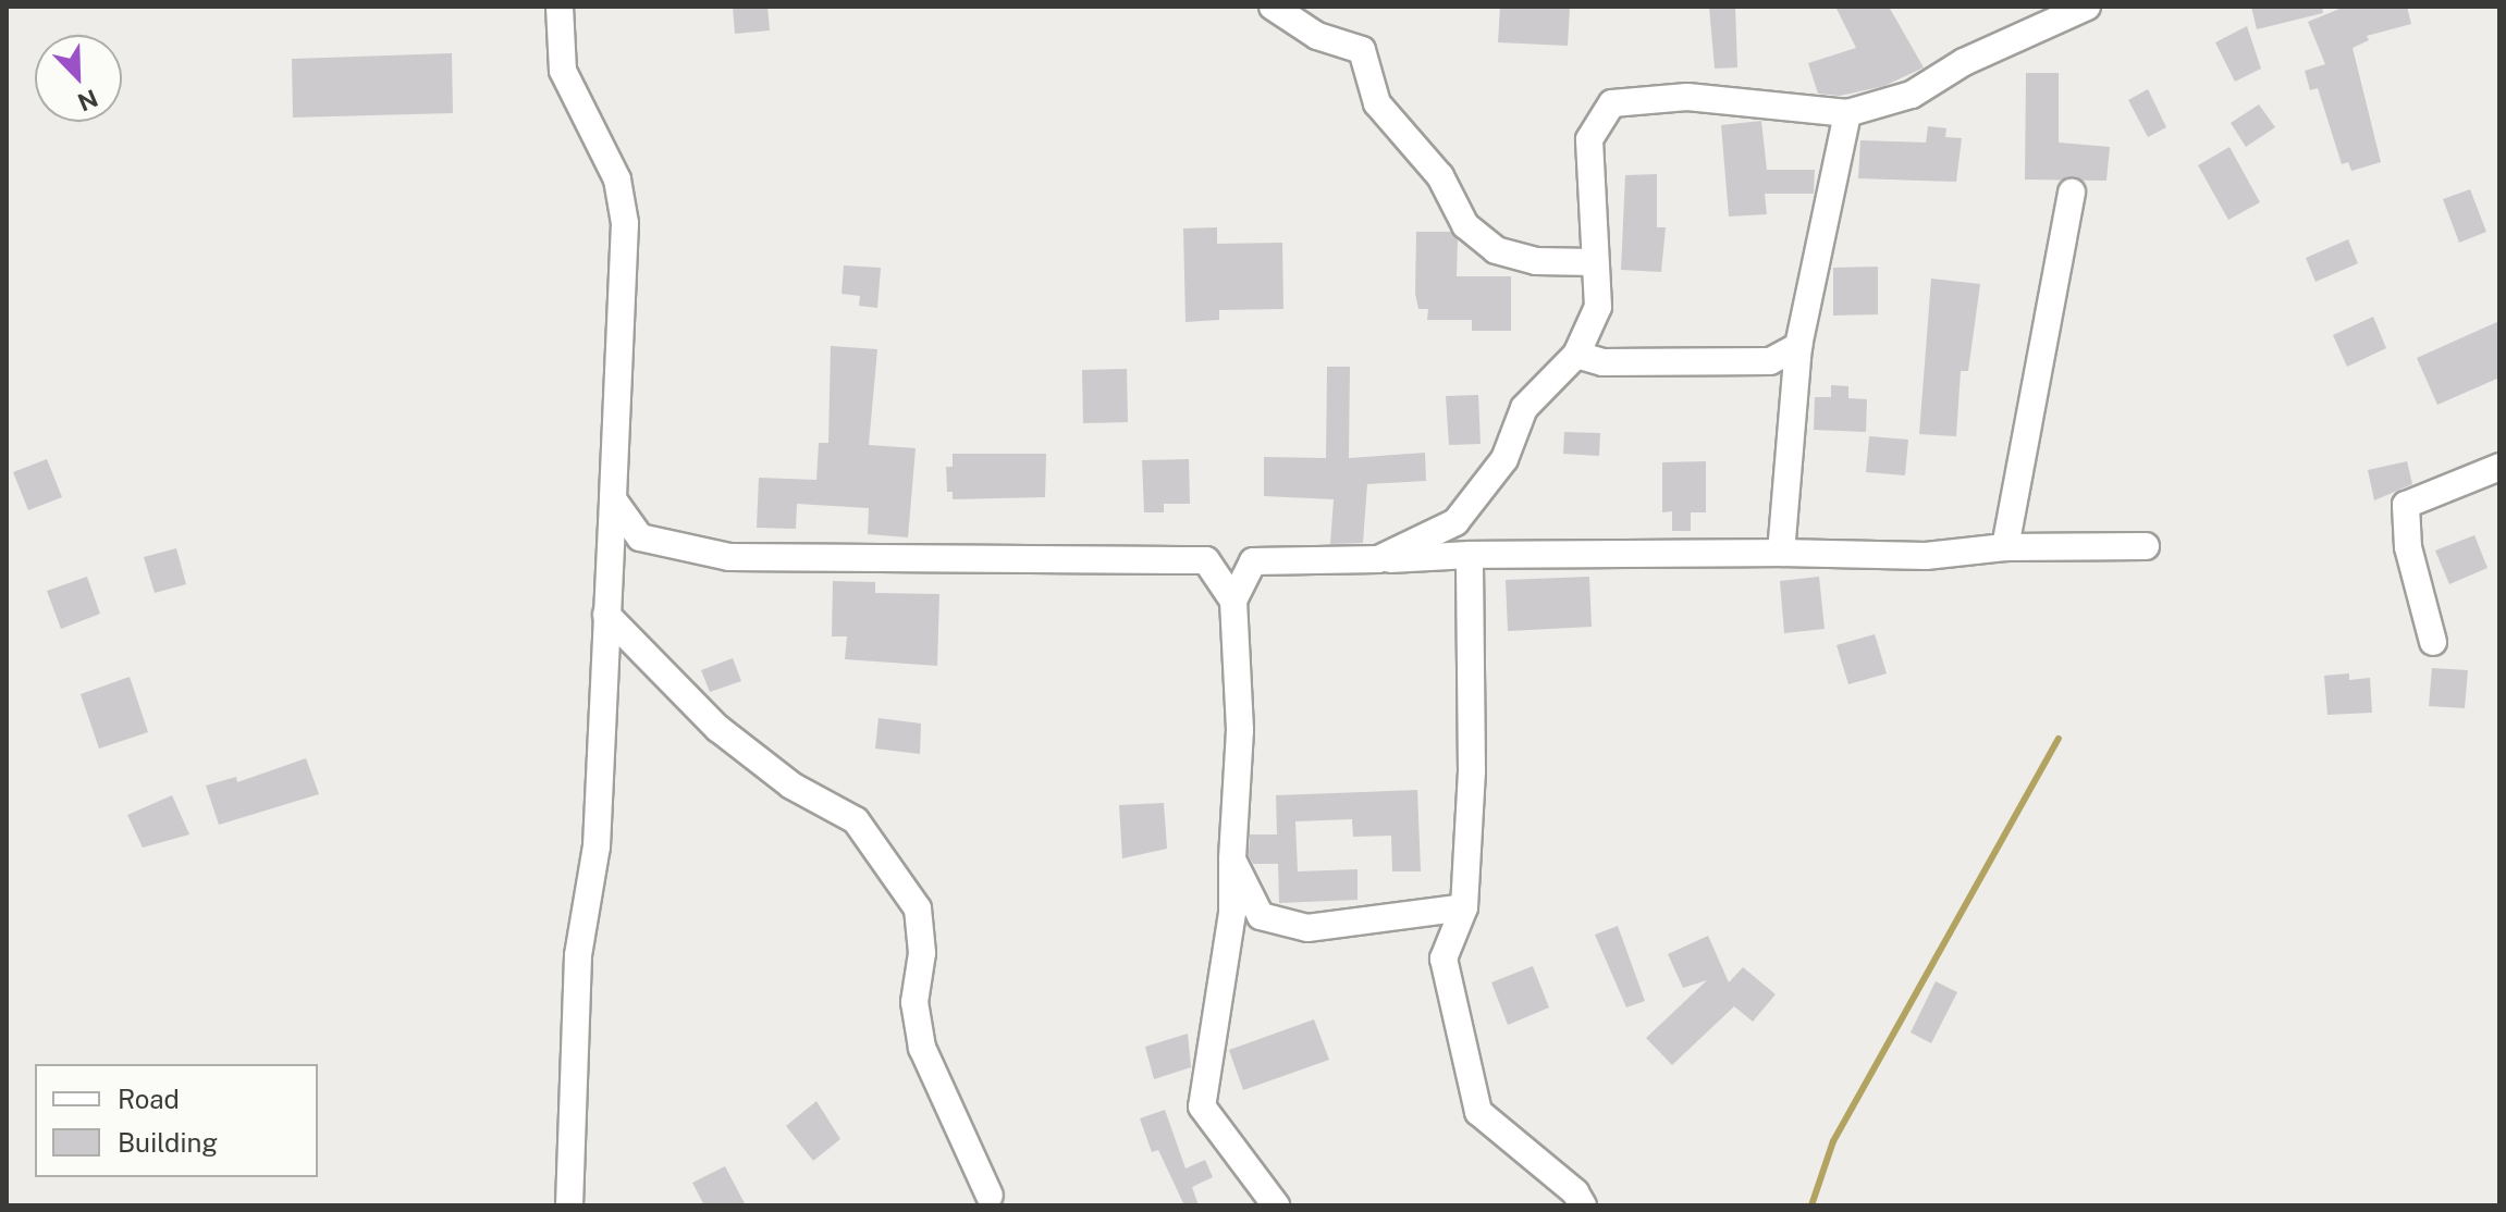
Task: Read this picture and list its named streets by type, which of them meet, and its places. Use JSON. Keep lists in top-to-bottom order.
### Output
{
  "legend": ["Road", "Building"],
  "north": "bottom right"
}
